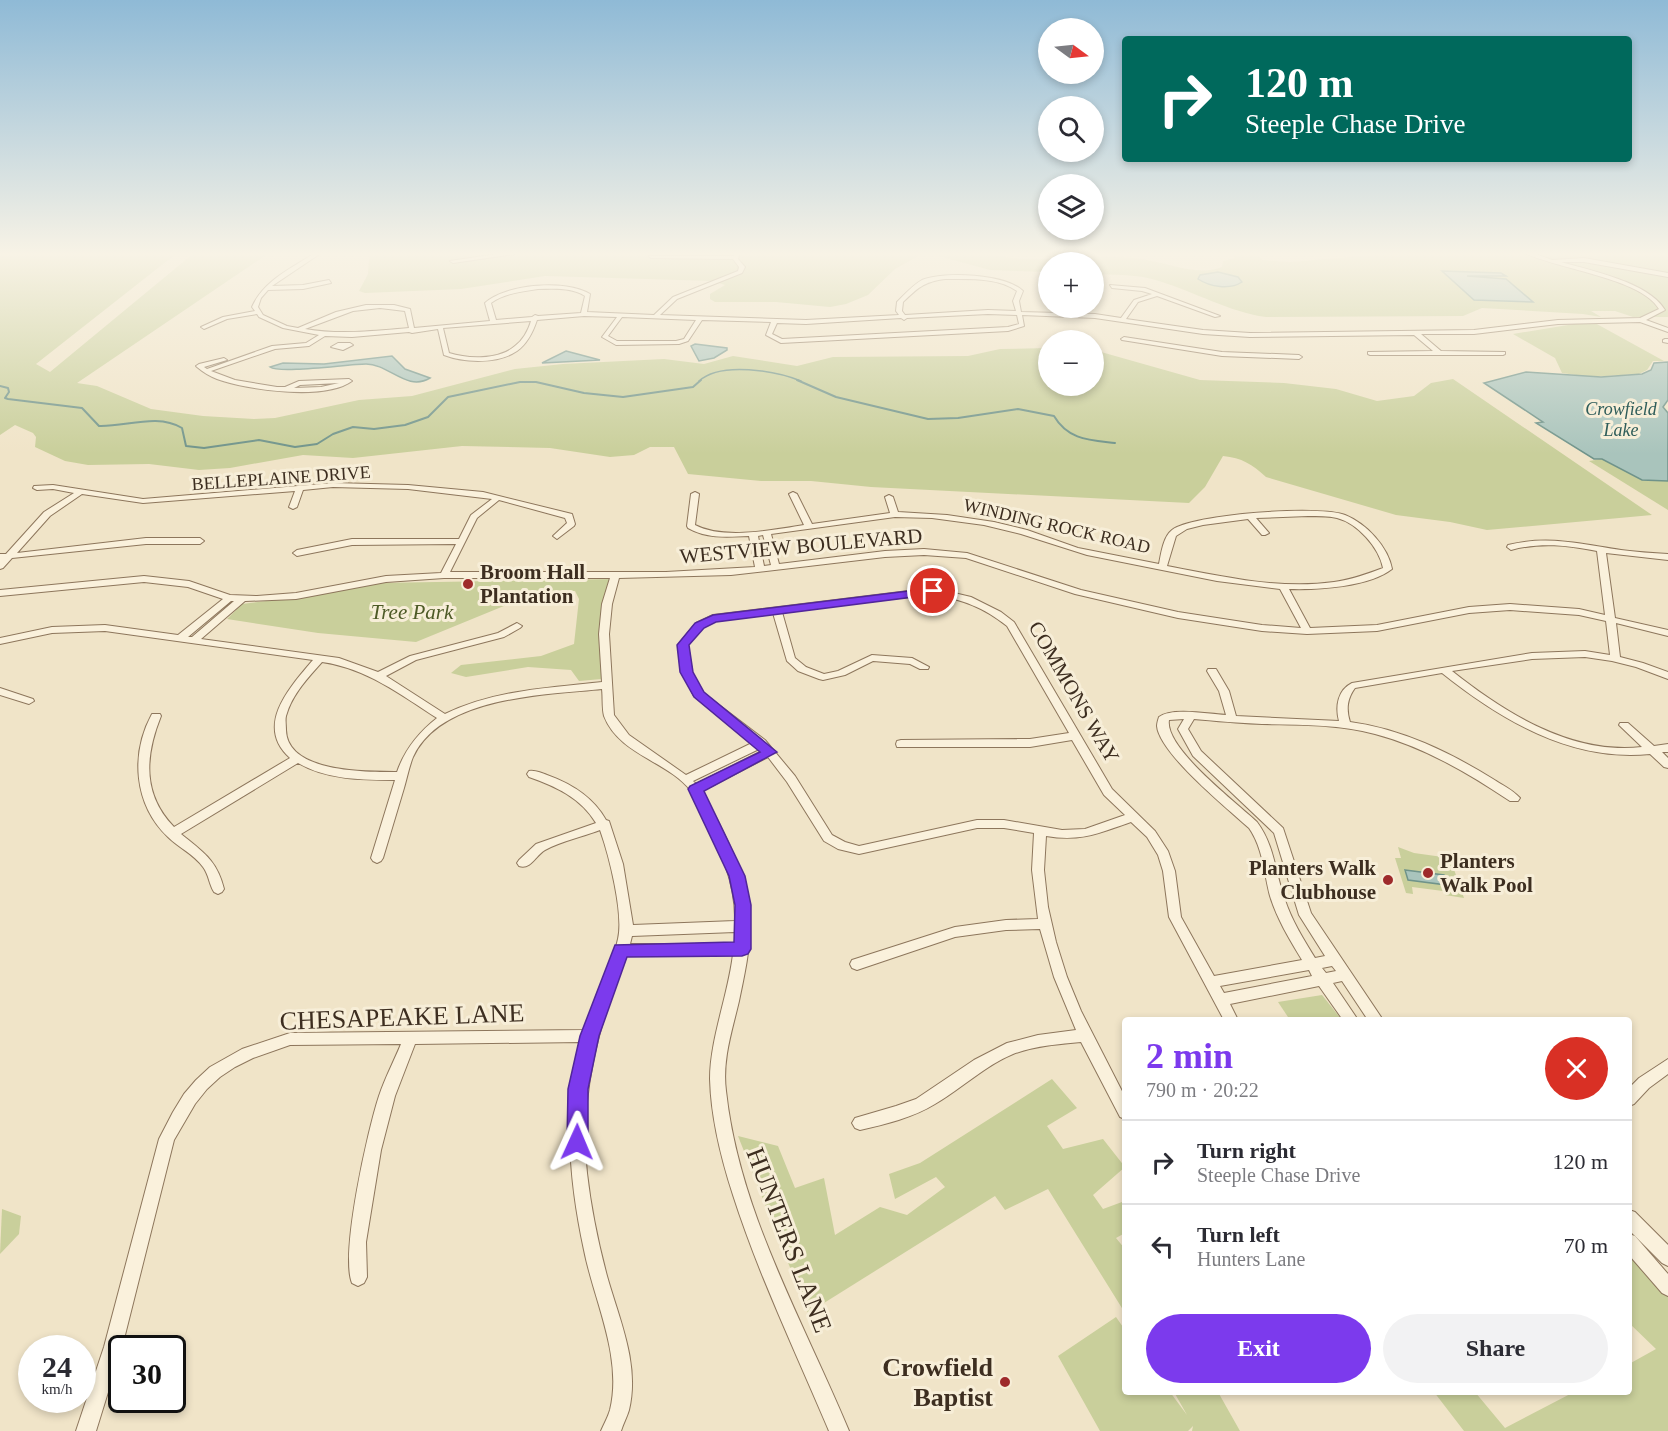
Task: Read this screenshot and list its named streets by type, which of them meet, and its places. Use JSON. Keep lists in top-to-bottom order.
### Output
{
  "streets": {
    "street": [
      "BELLEPLAINE DRIVE",
      "WINDING ROCK ROAD",
      "WESTVIEW BOULEVARD",
      "COMMONS WAY",
      "CHESAPEAKE LANE",
      "HUNTERS LANE"
    ]
  },
  "water": ["Crowfield Lake"],
  "parks": ["Tree Park"],
  "places": [
    "Broom Hall Plantation",
    "Planters Walk Pool",
    "Planters Walk Clubhouse",
    "Crowfield Baptist"
  ],
  "north": "right",
  "page": {
    "map_buttons": ["+", "−"],
    "turn": ["120 m", "Steeple Chase Drive"],
    "heading": ["2 min", "790 m · 20:22"],
    "list": [
      {
        "name": "Turn right",
        "note": "Steeple Chase Drive",
        "value": "120 m"
      },
      {
        "name": "Turn left",
        "note": "Hunters Lane",
        "value": "70 m"
      }
    ],
    "buttons": ["Exit", "Share"],
    "speed": "24 km/h",
    "limit": "30"
  }
}
